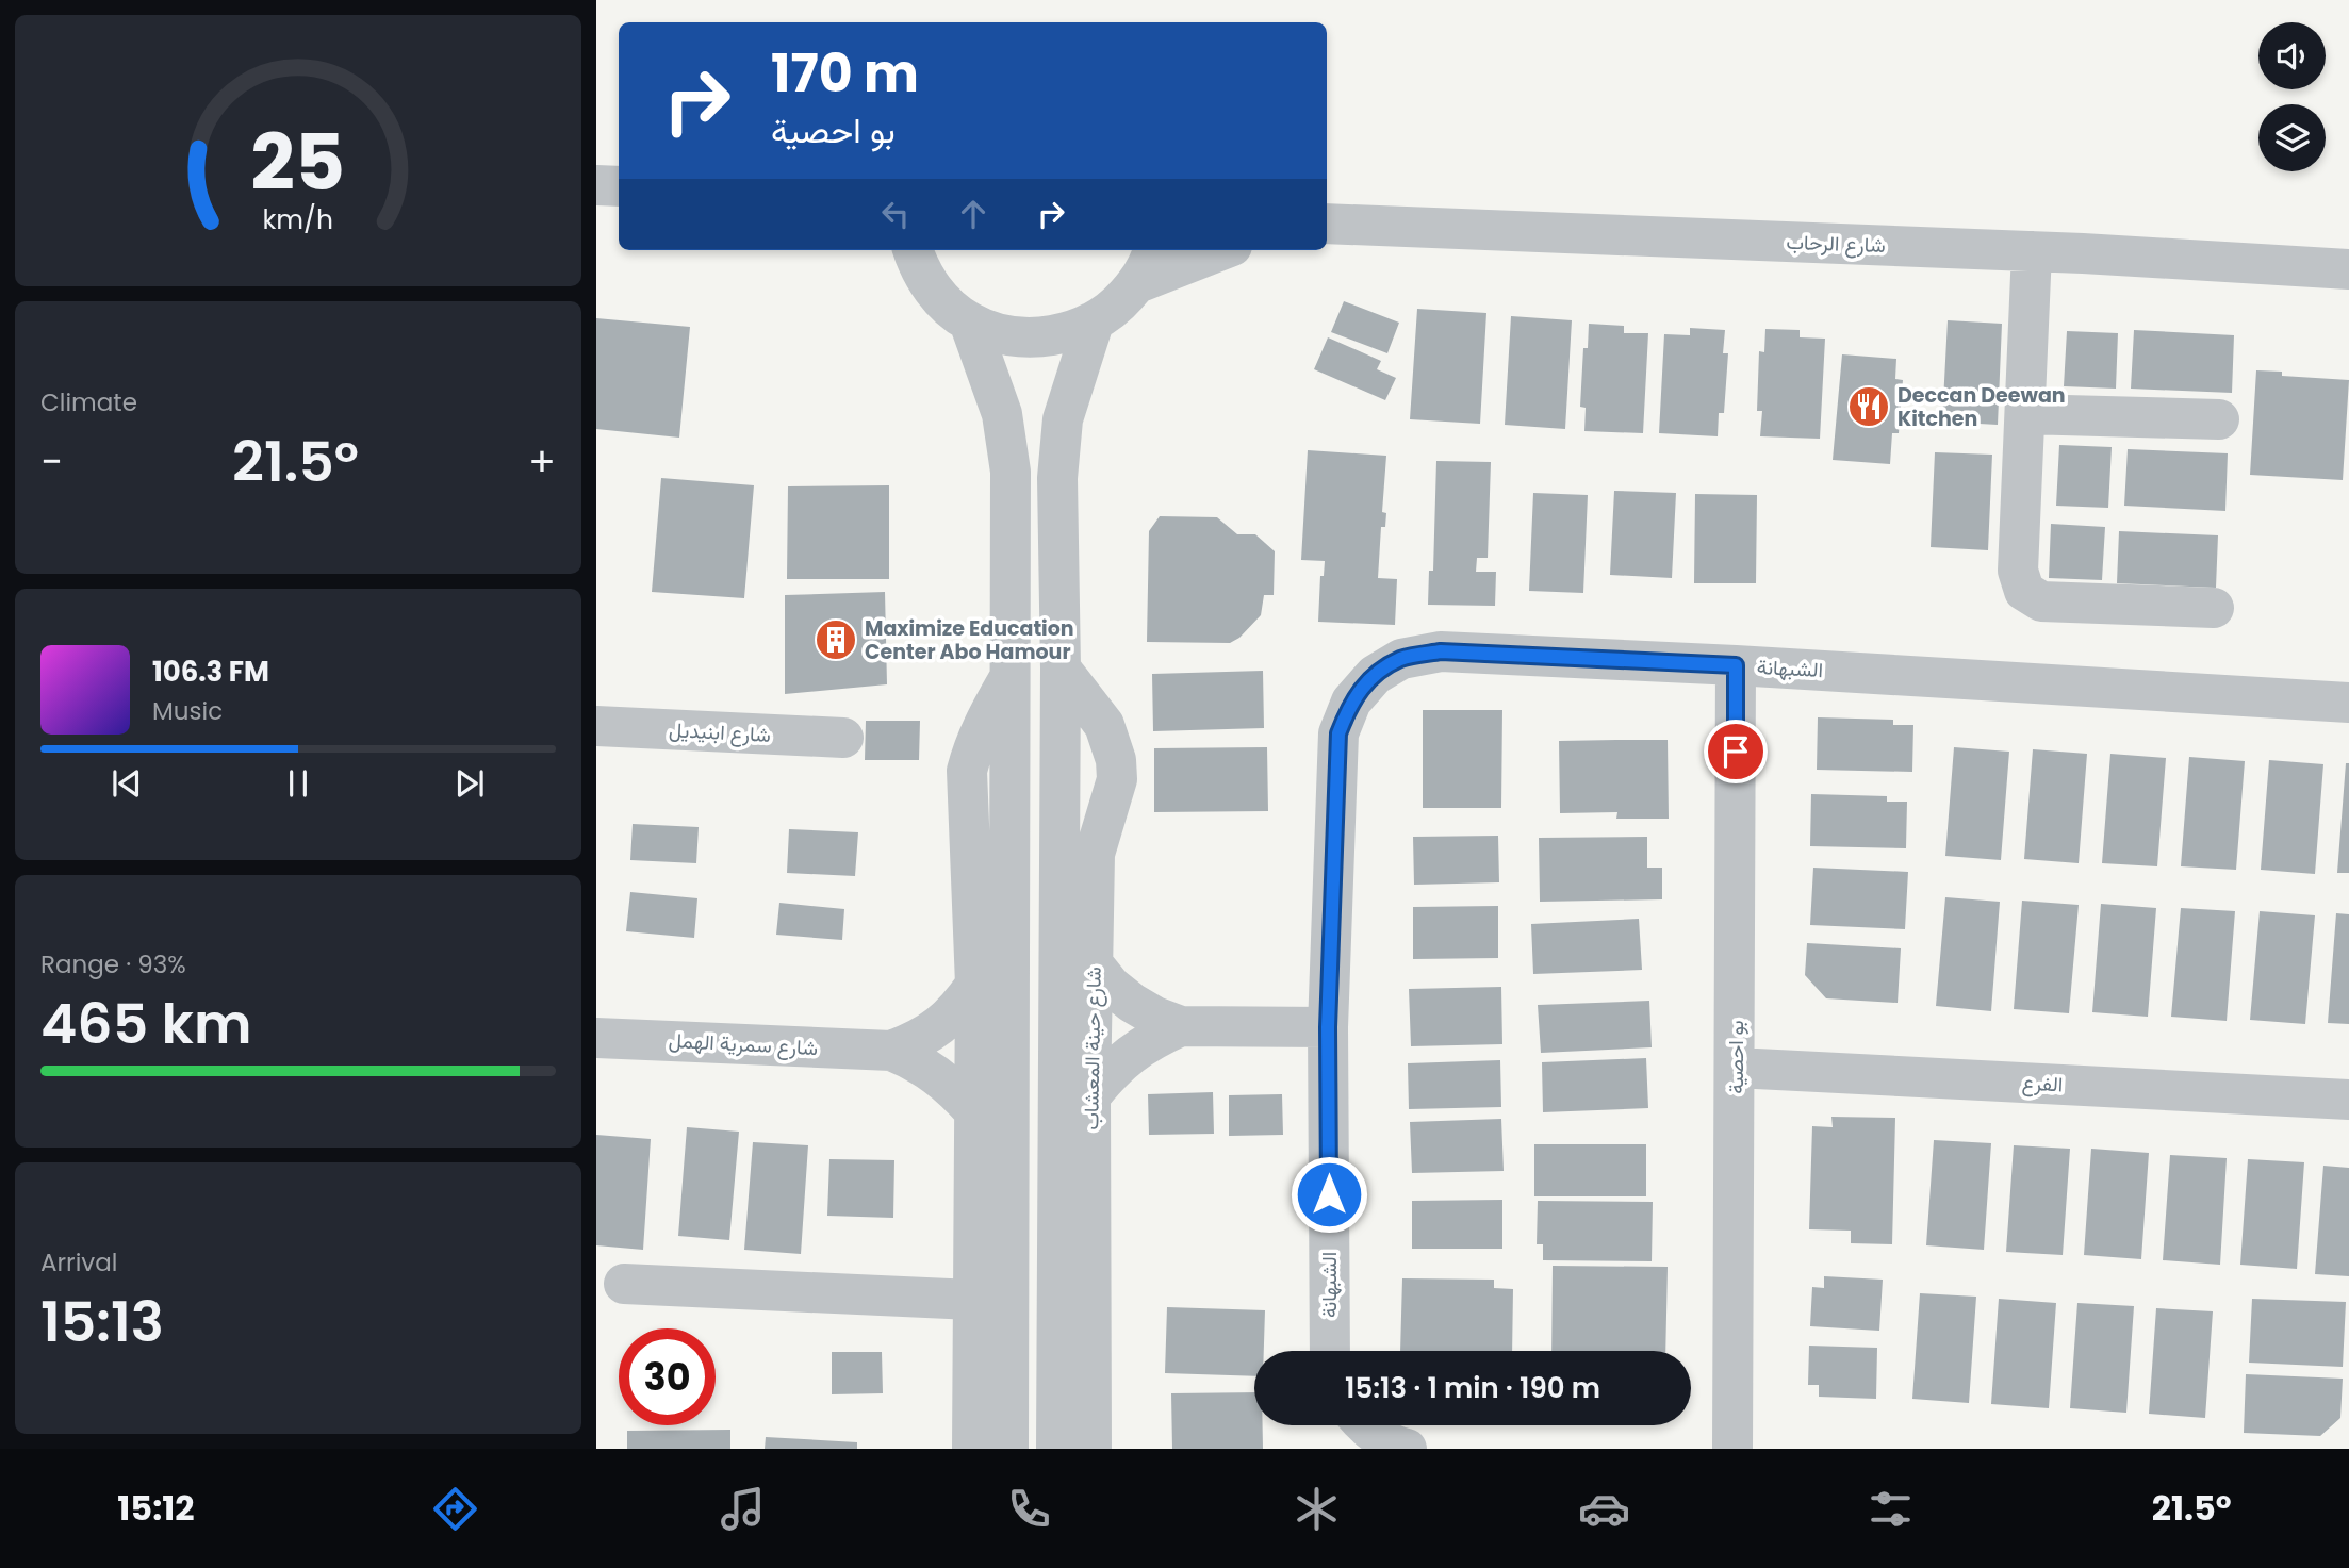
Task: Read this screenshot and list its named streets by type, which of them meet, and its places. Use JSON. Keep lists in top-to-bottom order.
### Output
{
  "streets": {
    "street": [
      "شارع الرحاب",
      "الشبهانة",
      "شارع ابنيديل",
      "شارع سمرية الهمل",
      "شارع حينة المعشاب",
      "بو احصية",
      "الفرع"
    ]
  },
  "crossings": [
    ["الشبهانة", "بو احصية"],
    ["بو احصية", "الفرع"]
  ],
  "places": {
    "restaurant": ["Deccan Deewan Kitchen"],
    "building": ["Maximize Education Center Abo Hamour"]
  },
  "page": {
    "turn": ["170 m", "بو احصية"],
    "tile": [
      "Climate",
      ["Range · 93%", "465 km"],
      ["Arrival", "15:13"]
    ],
    "heat": ["−", "21.5°", "+"],
    "song": ["106.3 FM", "Music"],
    "limit": "30",
    "trip": "15:13 · 1 min · 190 m",
    "tabs": ["15:12", "21.5°"],
    "gauge": ["25", "km/h"]
  }
}
